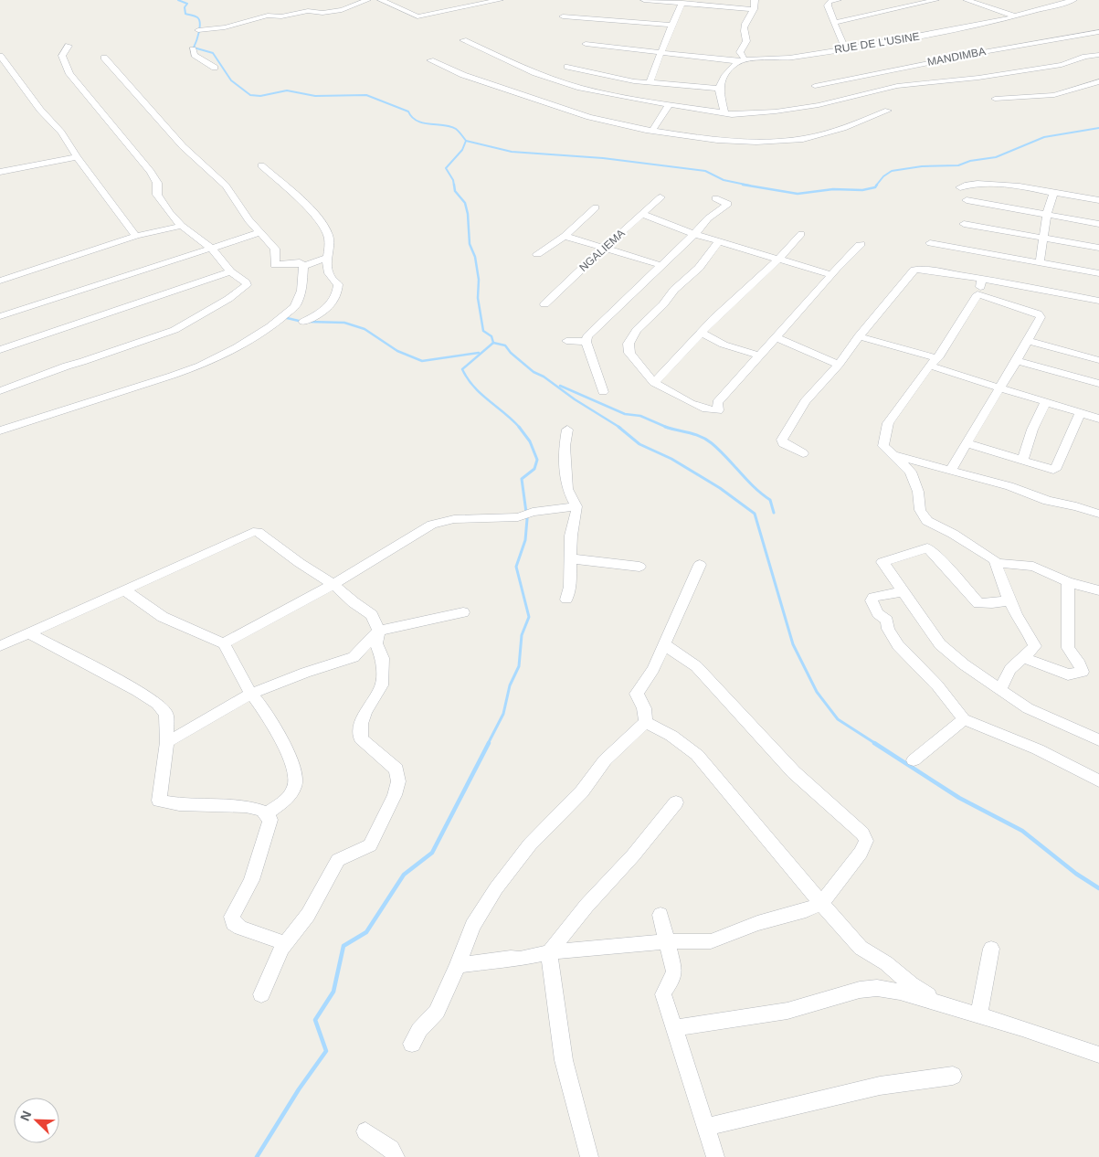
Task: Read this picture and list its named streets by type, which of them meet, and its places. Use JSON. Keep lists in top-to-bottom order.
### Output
{
  "streets": {
    "street": ["RUE DE L'USINE", "MANDIMBA", "NGALIEMA"]
  },
  "north": "top left"
}
